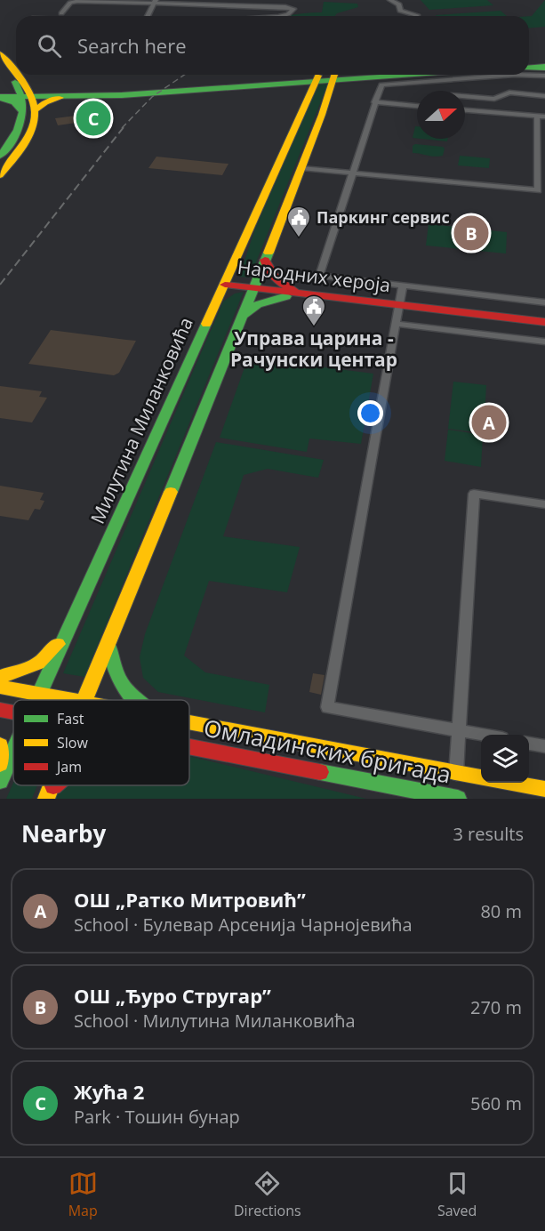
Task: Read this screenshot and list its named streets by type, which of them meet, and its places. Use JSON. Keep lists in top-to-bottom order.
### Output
{
  "streets": {
    "main road": ["Народних хероја", "Милутина Миланковића", "Омладинских бригада"]
  },
  "crossings": [
    ["Народних хероја", "Милутина Миланковића"],
    ["Народних хероја", "Омладинских бригада"],
    ["Милутина Миланковића", "Омладинских бригада"]
  ],
  "places": {
    "public building": ["Паркинг сервис", "Управа царина - Рачунски центар"]
  },
  "legend": ["Fast", "Slow", "Jam"],
  "north": "right",
  "page": {
    "search": "Search here",
    "pins": ["C", "B", "A"],
    "heading": ["Nearby", "3 results"],
    "list": [
      {
        "mark": "A",
        "name": "ОШ „Ратко Митровић”",
        "note": "School · Булевар Арсенија Чарнојевића",
        "value": "80 m"
      },
      {
        "mark": "B",
        "name": "ОШ „Ђуро Стругар”",
        "note": "School · Милутина Миланковића",
        "value": "270 m"
      },
      {
        "mark": "C",
        "name": "Жућа 2",
        "note": "Park · Тошин бунар",
        "value": "560 m"
      }
    ],
    "nav": ["Map", "Directions", "Saved"]
  }
}
